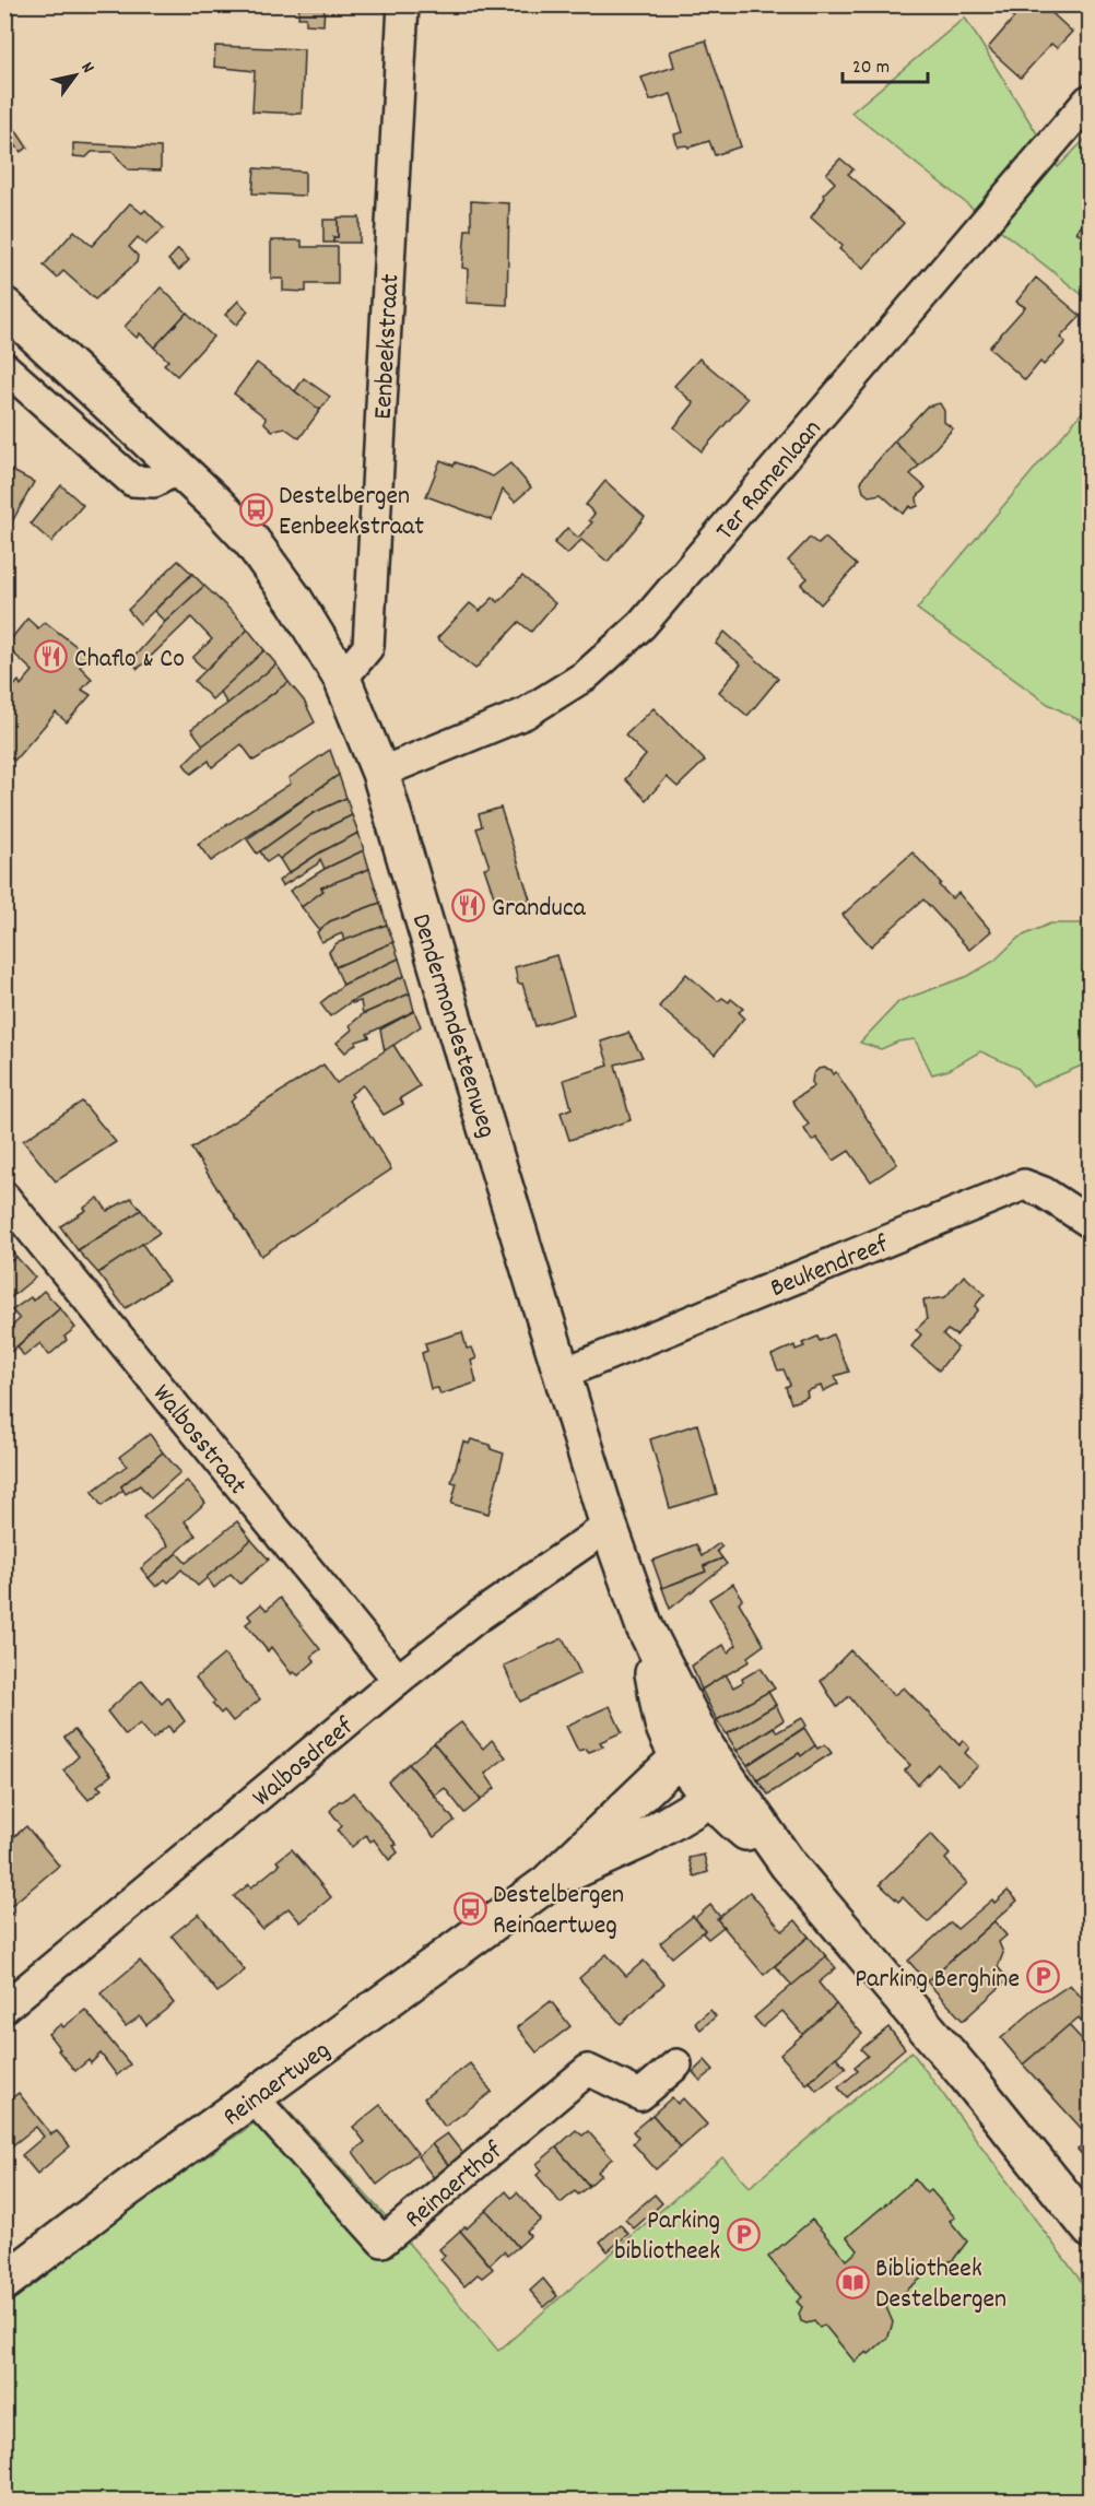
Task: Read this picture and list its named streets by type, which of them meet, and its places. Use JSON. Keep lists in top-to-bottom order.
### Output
{
  "streets": {
    "main road": ["Dendermondesteenweg", "Reinaertweg"],
    "street": [
      "Eenbeekstraat",
      "Ter Ramenlaan",
      "Beukendreef",
      "Walbosstraat",
      "Walbosdreef",
      "Reinaerthof"
    ]
  },
  "crossings": [
    ["Eenbeekstraat", "Dendermondesteenweg"],
    ["Ter Ramenlaan", "Dendermondesteenweg"],
    ["Dendermondesteenweg", "Beukendreef"],
    ["Dendermondesteenweg", "Walbosdreef"],
    ["Dendermondesteenweg", "Reinaertweg"],
    ["Walbosstraat", "Walbosdreef"],
    ["Reinaertweg", "Reinaerthof"]
  ],
  "places": {
    "bus stop": ["Destelbergen Eenbeekstraat", "Destelbergen Reinaertweg"],
    "restaurant": ["Chaflo & Co", "Granduca"],
    "parking": ["Parking Berghine", "Parking bibliotheek"],
    "library": ["Bibliotheek Destelbergen"]
  },
  "scale_bar": "20 m",
  "north": "top right"
}
